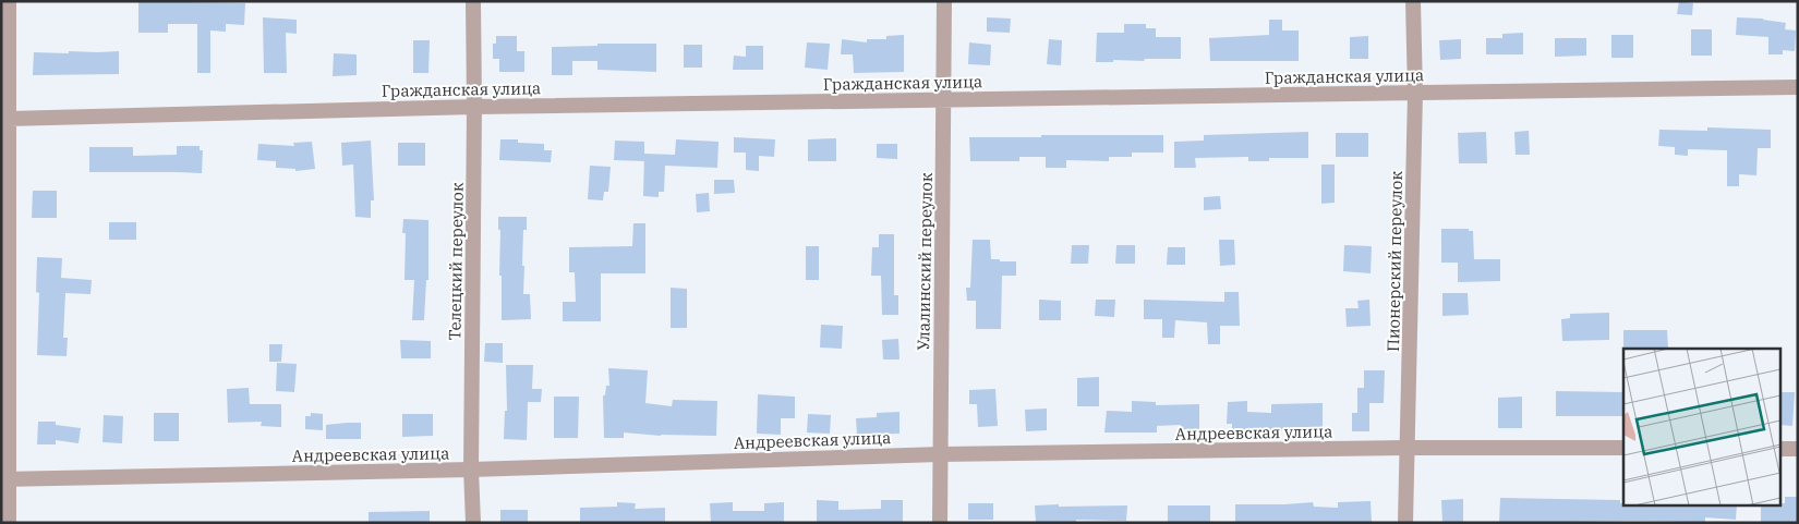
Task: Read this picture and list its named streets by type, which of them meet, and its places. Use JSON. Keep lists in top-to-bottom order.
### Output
{
  "streets": {
    "street": [
      "Гражданская улица",
      "Телецкий переулок",
      "Улалинский переулок",
      "Пионерский переулок",
      "Андреевская улица"
    ]
  },
  "crossings": [
    ["Гражданская улица", "Телецкий переулок"],
    ["Гражданская улица", "Улалинский переулок"],
    ["Гражданская улица", "Пионерский переулок"],
    ["Телецкий переулок", "Андреевская улица"],
    ["Улалинский переулок", "Андреевская улица"],
    ["Пионерский переулок", "Андреевская улица"]
  ]
}
